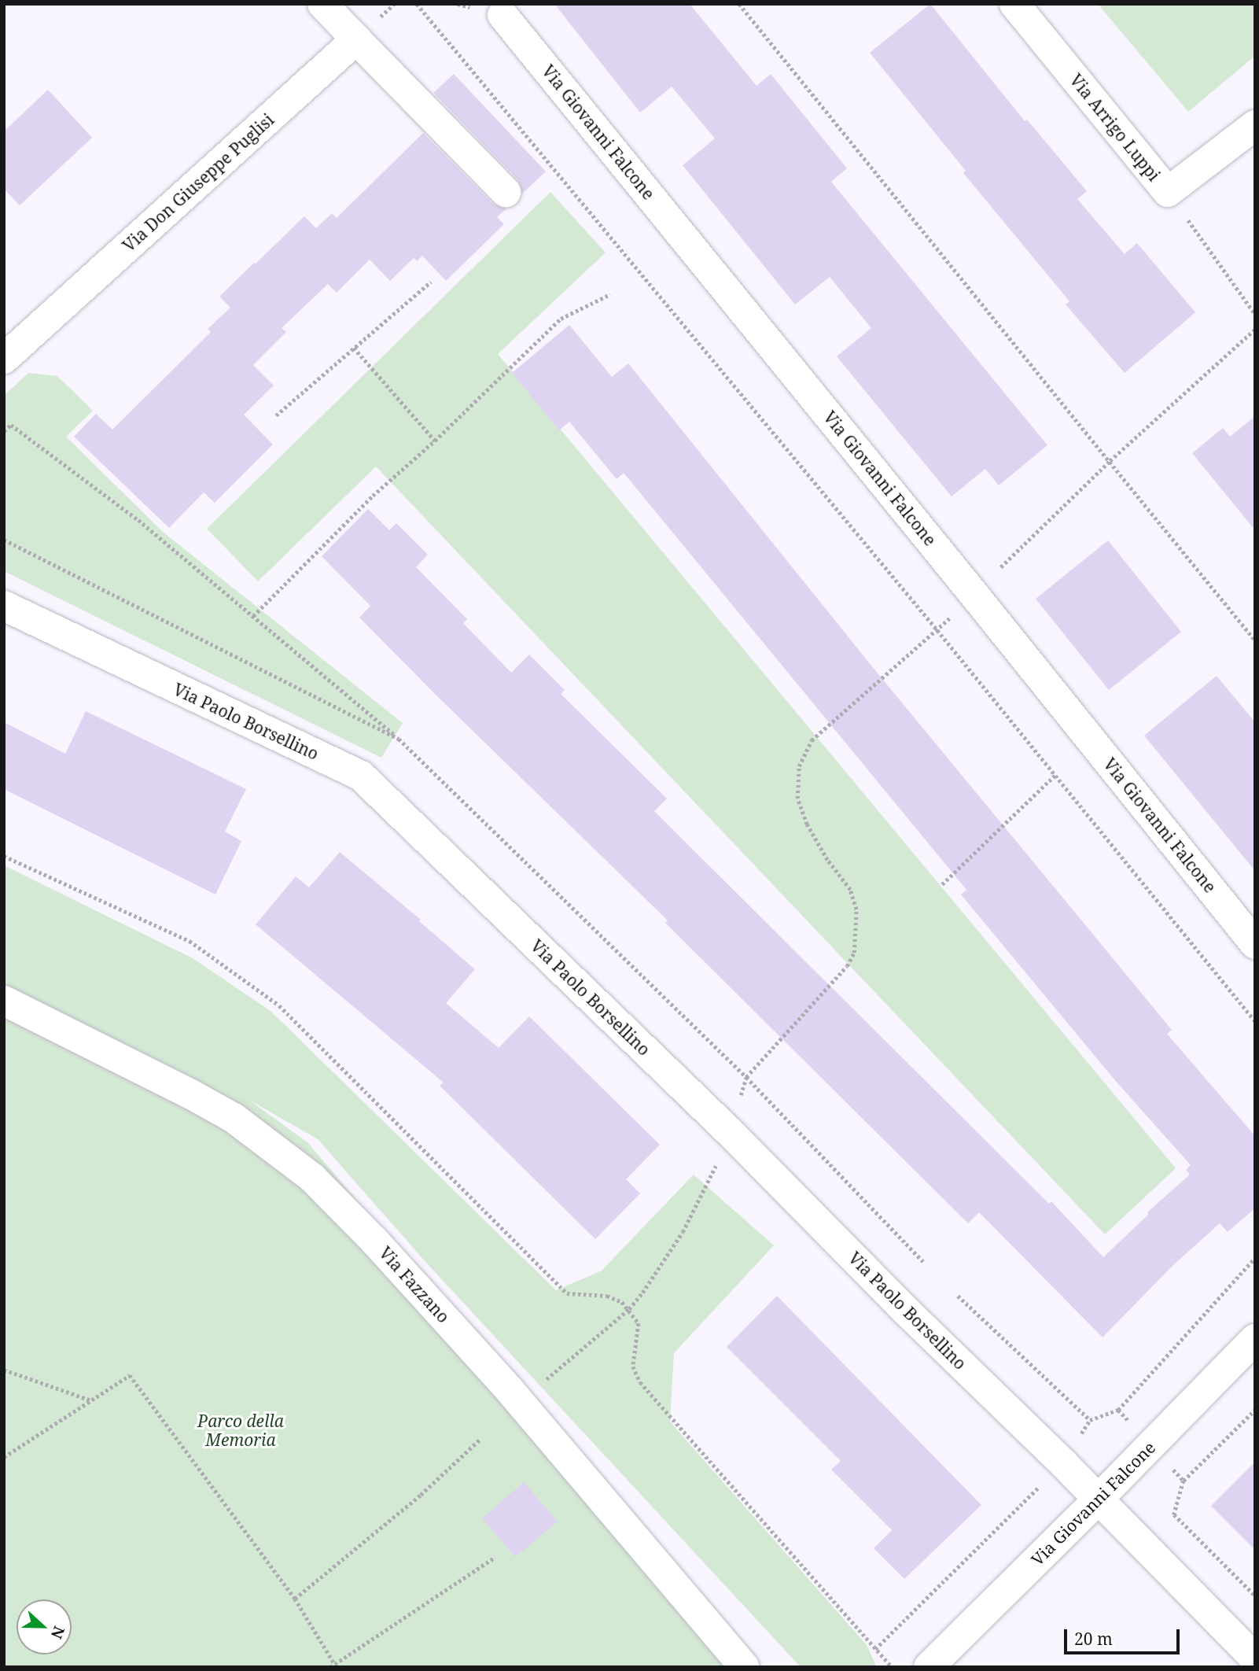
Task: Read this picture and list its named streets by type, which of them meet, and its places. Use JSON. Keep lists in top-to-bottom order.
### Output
{
  "streets": {
    "street": [
      "Via Arrigo Luppi",
      "Via Giovanni Falcone",
      "Via Don Giuseppe Puglisi",
      "Via Paolo Borsellino",
      "Via Fazzano"
    ]
  },
  "crossings": [
    ["Via Giovanni Falcone", "Via Paolo Borsellino"]
  ],
  "parks": ["Parco della Memoria"],
  "scale_bar": "20 m",
  "north": "right"
}
